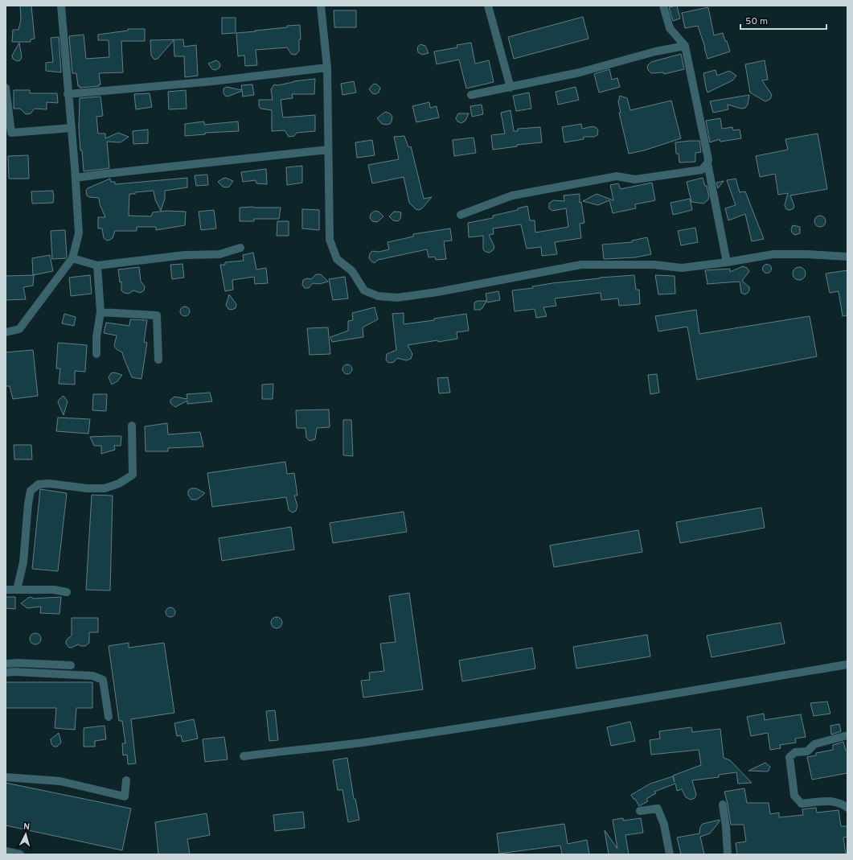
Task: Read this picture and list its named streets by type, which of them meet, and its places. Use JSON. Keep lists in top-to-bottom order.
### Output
{
  "scale_bar": "50 m",
  "north": "top"
}
